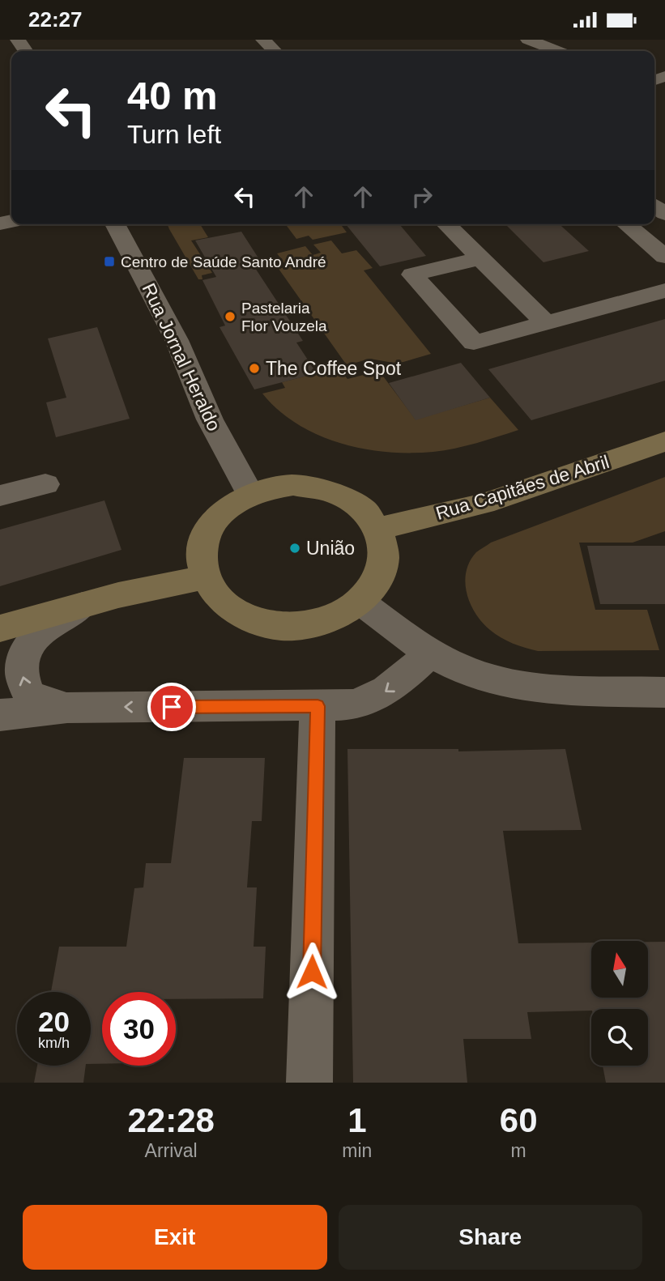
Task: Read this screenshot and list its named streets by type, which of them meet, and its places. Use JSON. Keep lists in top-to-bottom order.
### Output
{
  "streets": {
    "main road": ["Rua Capitães de Abril"],
    "street": ["Rua Jornal Heraldo"]
  },
  "crossings": [
    ["Rua Jornal Heraldo", "Rua Capitães de Abril"]
  ],
  "places": {
    "transit": ["Centro de Saúde Santo André"],
    "other": ["Pastelaria Flor Vouzela", "The Coffee Spot", "União"]
  },
  "north": "top",
  "page": {
    "status": "22:27",
    "turn": ["40 m", "Turn left"],
    "speed": "20 km/h",
    "limit": "30",
    "eta": [
      "22:28",
      "Arrival",
      "1",
      "min",
      "60",
      "m"
    ],
    "buttons": ["Exit", "Share"]
  }
}
